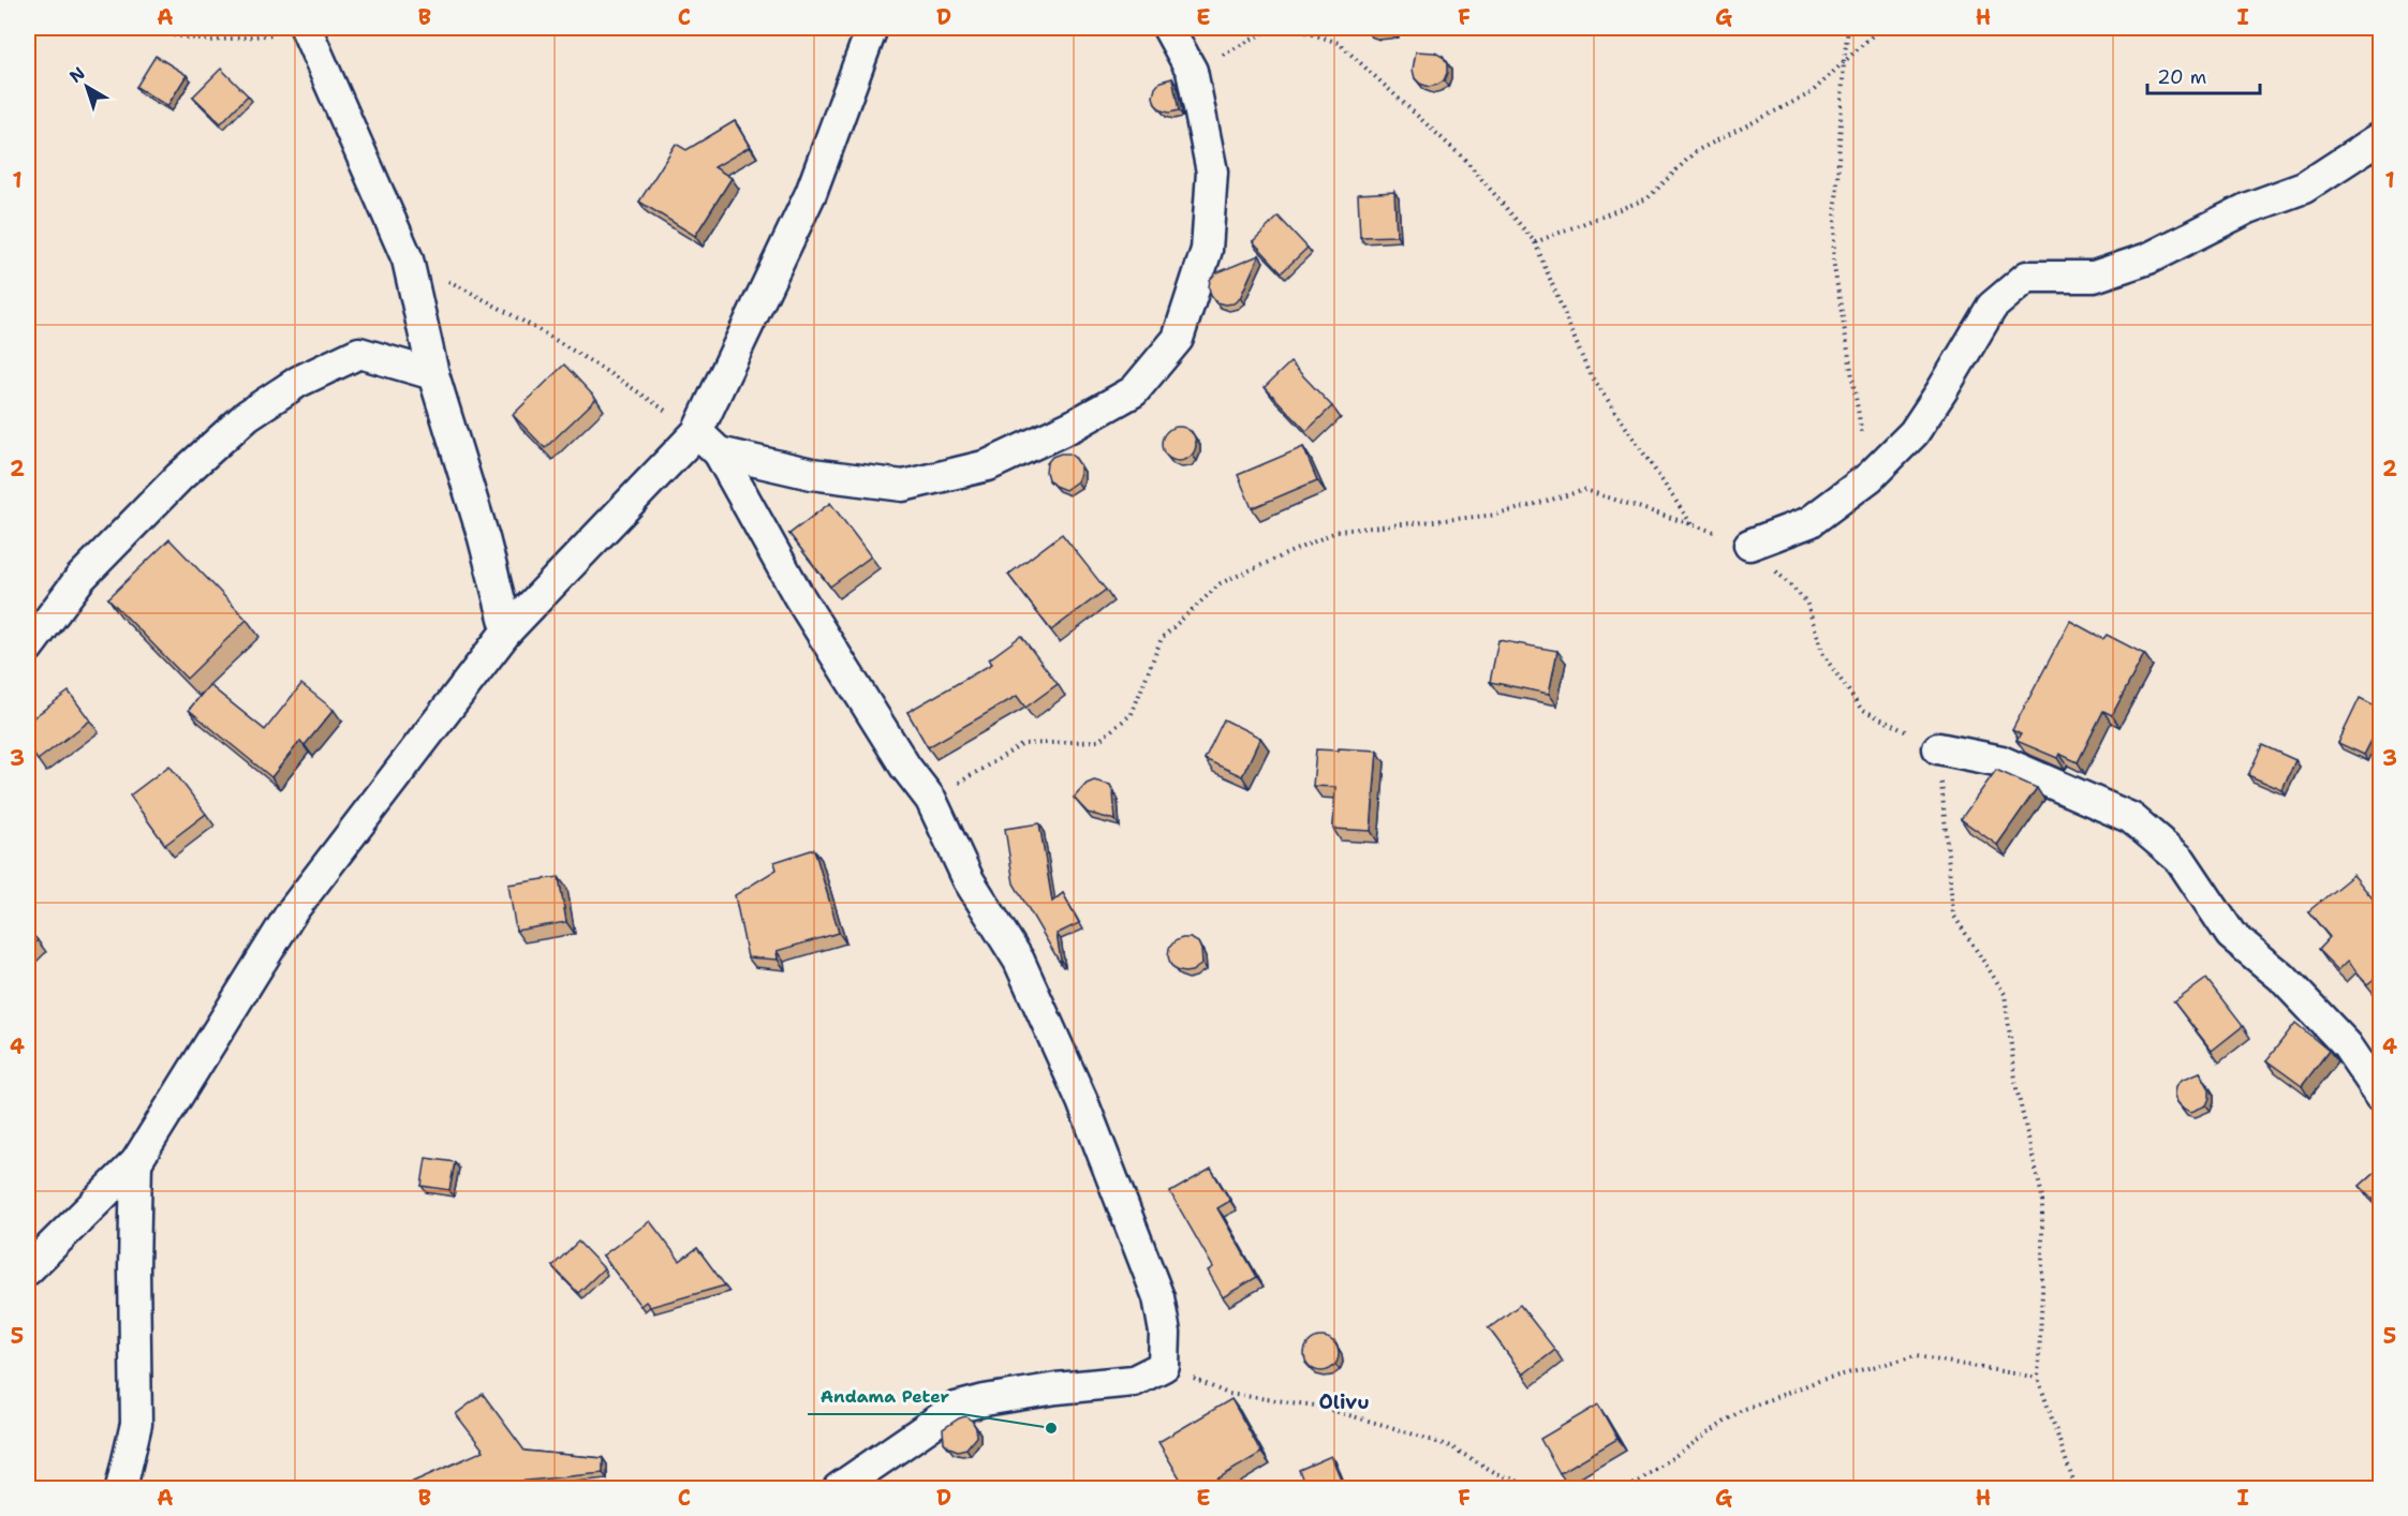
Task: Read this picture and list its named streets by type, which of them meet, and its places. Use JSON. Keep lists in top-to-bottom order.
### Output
{
  "districts": ["Olivu"],
  "places": ["Andama Peter"],
  "scale_bar": "20 m",
  "north": "top left",
  "grid": {
    "columns": [
      "A",
      "B",
      "C",
      "D",
      "E",
      "F",
      "G",
      "H",
      "I"
    ],
    "rows": [
      "1",
      "2",
      "3",
      "4",
      "5"
    ]
  }
}
